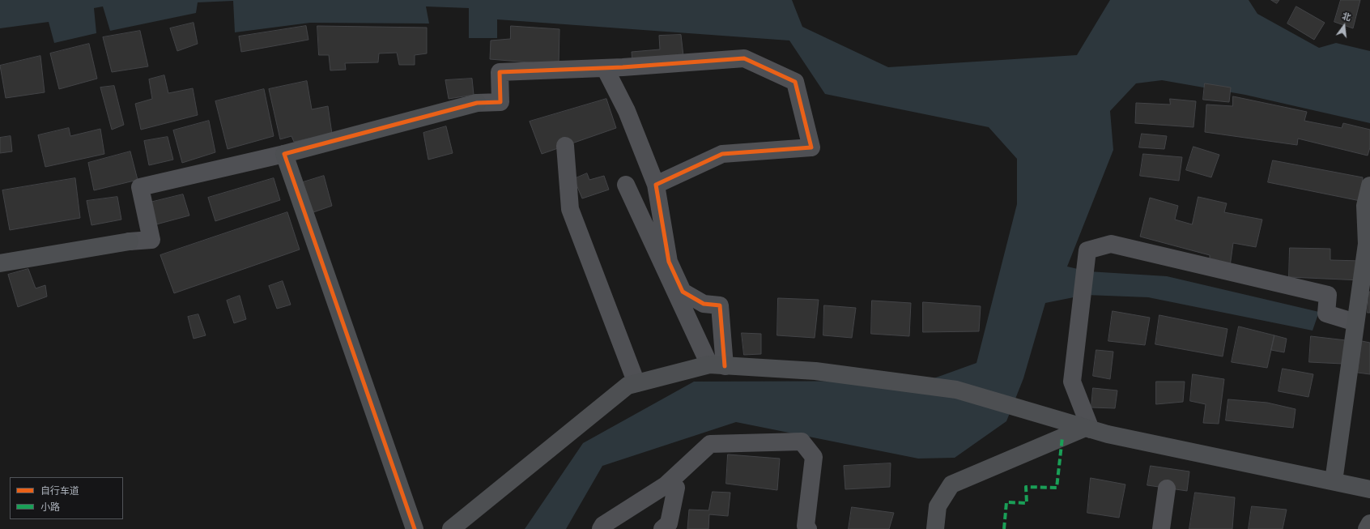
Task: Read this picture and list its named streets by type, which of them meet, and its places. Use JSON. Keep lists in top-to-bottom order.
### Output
{
  "legend": ["自行车道", "小路"],
  "north": "top"
}
